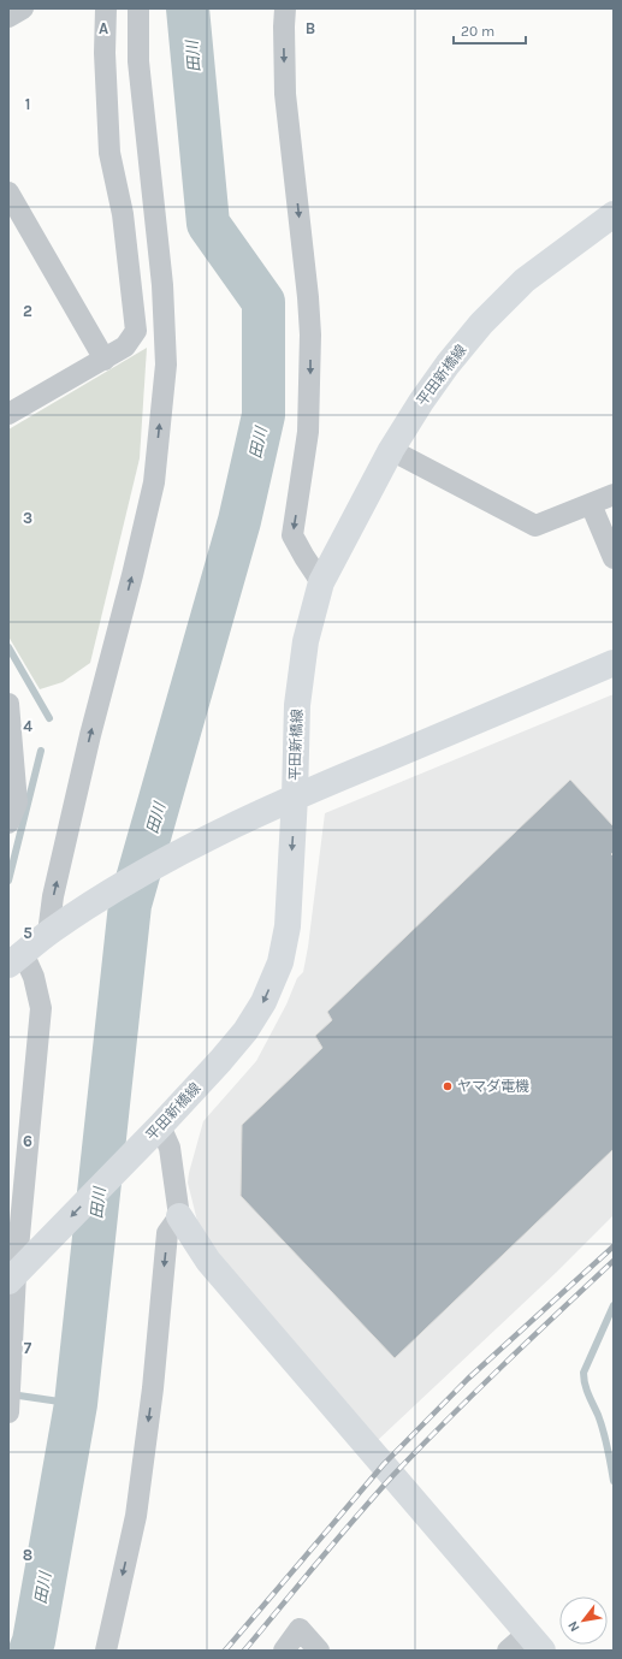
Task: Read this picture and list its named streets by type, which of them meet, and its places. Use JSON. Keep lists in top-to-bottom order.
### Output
{
  "streets": {
    "main road": ["平田新橋線"]
  },
  "one_way": ["平田新橋線"],
  "water": ["田川"],
  "places": ["ヤマダ電機"],
  "scale_bar": "20 m",
  "north": "bottom left",
  "grid": {
    "columns": ["A", "B"],
    "rows": [
      "1",
      "2",
      "3",
      "4",
      "5",
      "6",
      "7",
      "8"
    ]
  }
}
